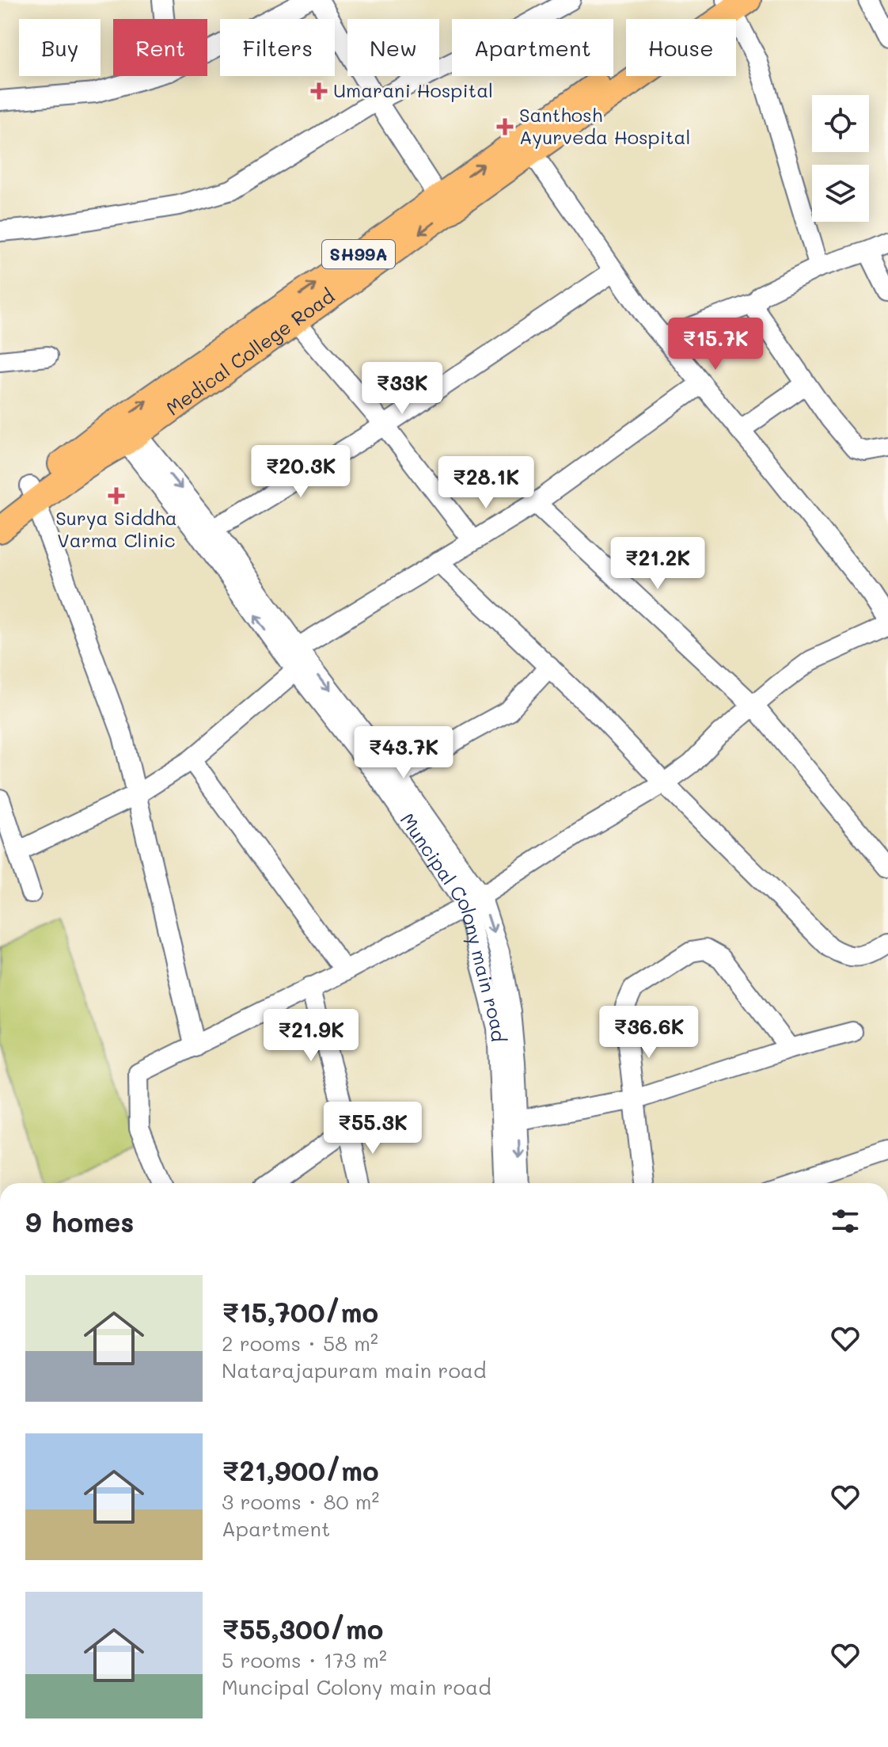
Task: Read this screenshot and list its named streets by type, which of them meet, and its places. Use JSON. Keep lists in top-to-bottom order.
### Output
{
  "streets": {
    "main road": ["SH99A", "Medical College Road"],
    "street": ["Muncipal Colony main road"]
  },
  "crossings": [
    ["Medical College Road", "Muncipal Colony main road"]
  ],
  "places": {
    "health": ["Umarani Hospital", "Santhosh Ayurveda Hospital", "Surya Siddha Varma Clinic"]
  },
  "page": {
    "chip": [
      "Buy",
      "Rent",
      "Filters",
      "New",
      "Apartment",
      "House"
    ],
    "price": [
      "₹15.7K",
      "₹33K",
      "₹20.3K",
      "₹28.1K",
      "₹21.2K",
      "₹43.7K",
      "₹36.6K",
      "₹21.9K",
      "₹55.3K"
    ],
    "heading": "9 homes",
    "list": [
      {
        "name": "₹15,700/mo",
        "note": "2 rooms · 58 m² · Natarajapuram main road"
      },
      {
        "name": "₹21,900/mo",
        "note": "3 rooms · 80 m² · Apartment"
      },
      {
        "name": "₹55,300/mo",
        "note": "5 rooms · 173 m² · Muncipal Colony main road"
      }
    ]
  }
}
